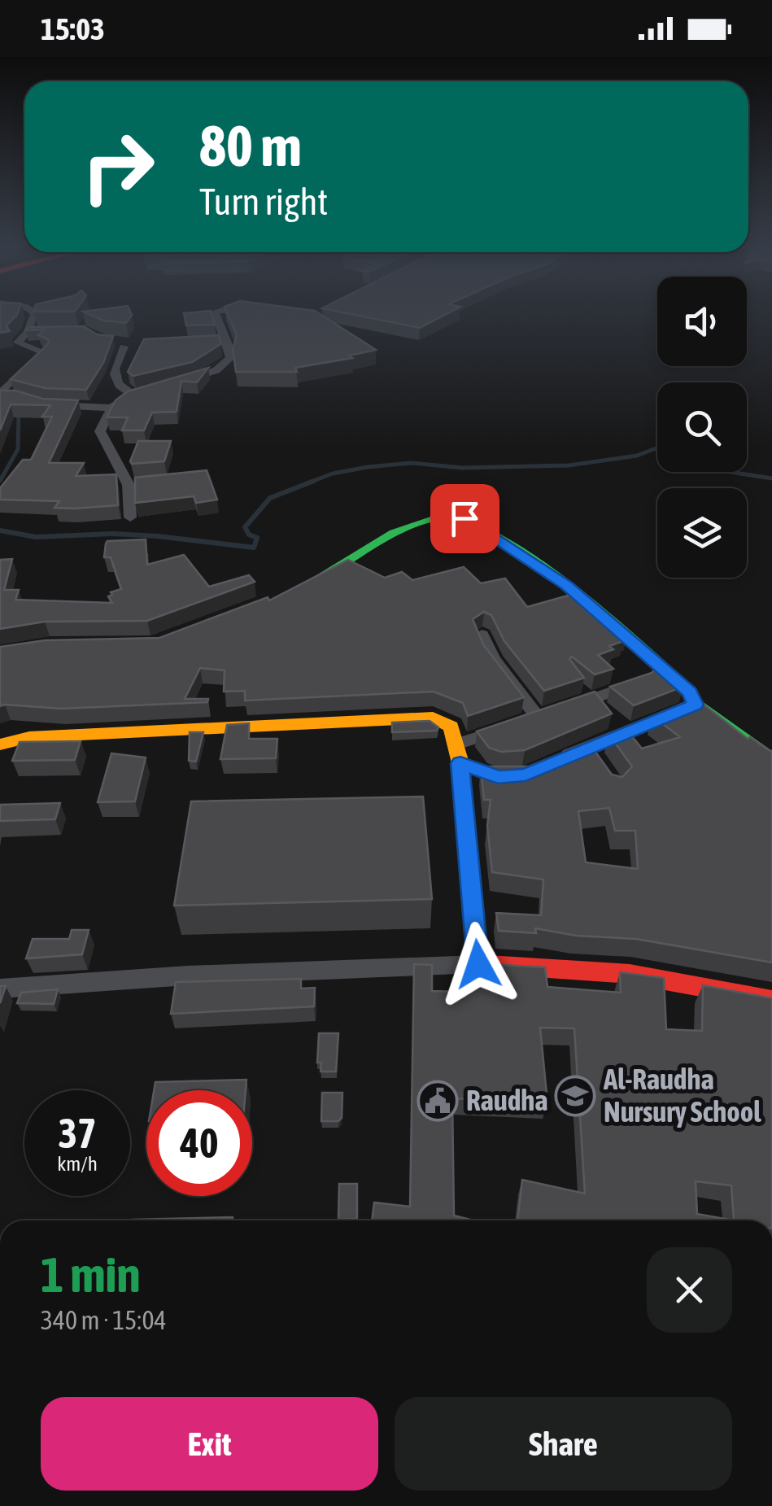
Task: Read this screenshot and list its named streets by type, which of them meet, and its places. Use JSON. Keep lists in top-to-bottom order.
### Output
{
  "places": {
    "school or university": ["Al-Raudha Nursury School"],
    "public building": ["Raudha"]
  },
  "page": {
    "status": "15:03",
    "turn": ["80 m", "Turn right"],
    "speed": "37 km/h",
    "limit": "40",
    "heading": ["1 min", "340 m · 15:04"],
    "buttons": ["Exit", "Share"]
  }
}
